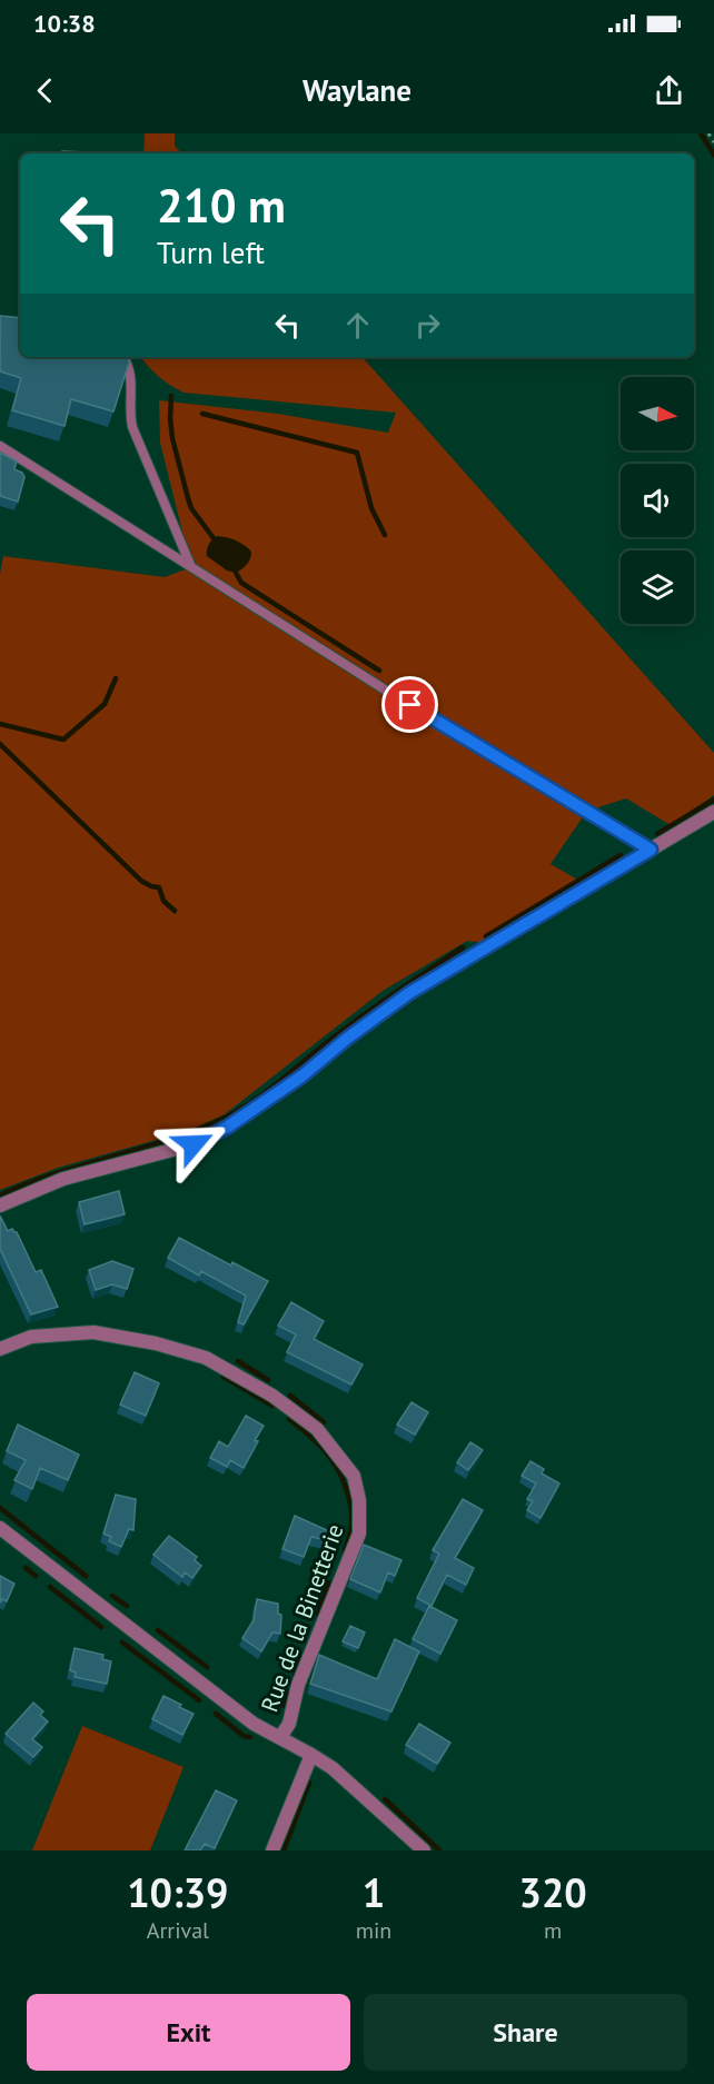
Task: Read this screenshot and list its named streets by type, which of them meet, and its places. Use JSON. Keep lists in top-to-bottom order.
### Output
{
  "streets": {
    "street": ["Rue de la Binetterie"]
  },
  "north": "right",
  "page": {
    "status": "10:38",
    "header": "Waylane",
    "turn": ["210 m", "Turn left"],
    "eta": [
      "10:39",
      "Arrival",
      "1",
      "min",
      "320",
      "m"
    ],
    "buttons": ["Exit", "Share"]
  }
}
